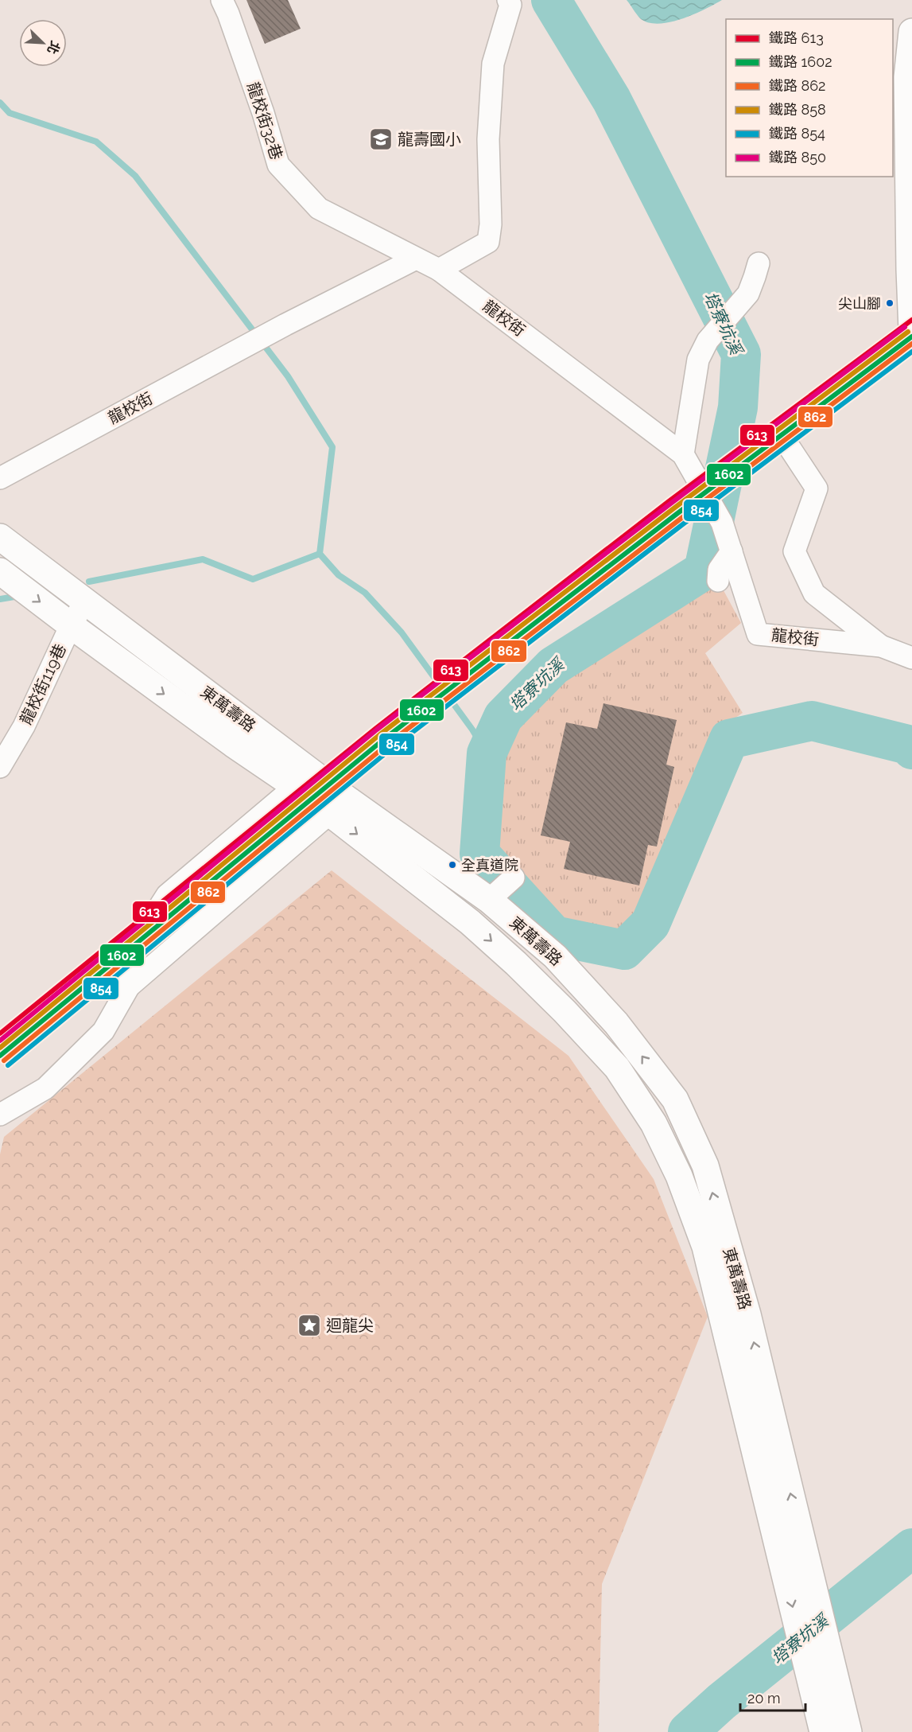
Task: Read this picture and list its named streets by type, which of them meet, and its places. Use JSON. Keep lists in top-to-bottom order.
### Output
{
  "streets": {
    "main road": ["東萬壽路"],
    "street": ["龍校街32巷", "龍校街", "龍校街119巷"]
  },
  "crossings": [
    ["龍校街32巷", "龍校街"],
    ["龍校街119巷", "東萬壽路"]
  ],
  "water": ["塔寮坑溪"],
  "places": {
    "school or university": ["龍壽國小"],
    "other": ["尖山腳", "全真道院"],
    "place": ["迴龍尖"]
  },
  "lines": [
    "rail line 613",
    "rail line 850",
    "rail line 858",
    "rail line 1602",
    "rail line 862",
    "rail line 854"
  ],
  "legend": [
    "鐵路 613",
    "鐵路 1602",
    "鐵路 862",
    "鐵路 858",
    "鐵路 854",
    "鐵路 850"
  ],
  "scale_bar": "20 m",
  "north": "bottom right"
}
